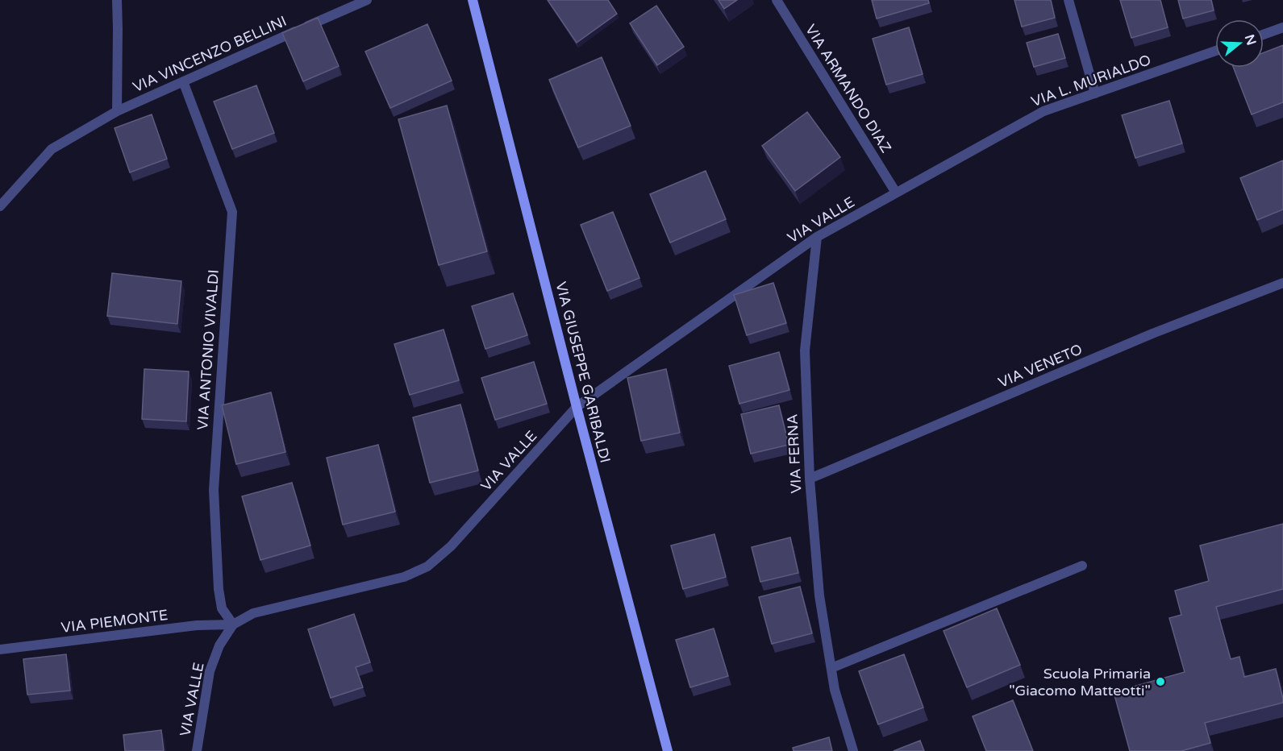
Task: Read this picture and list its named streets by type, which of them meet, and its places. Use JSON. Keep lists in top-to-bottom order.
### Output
{
  "streets": {
    "street": [
      "VIA VINCENZO BELLINI",
      "VIA L. MURIALDO",
      "VIA ARMANDO DIAZ",
      "VIA VALLE",
      "VIA ANTONIO VIVALDI",
      "VIA VENETO",
      "VIA GIUSEPPE GARIBALDI",
      "VIA FERNA",
      "VIA PIEMONTE"
    ]
  },
  "crossings": [
    ["VIA VINCENZO BELLINI", "VIA ANTONIO VIVALDI"],
    ["VIA L. MURIALDO", "VIA ARMANDO DIAZ"],
    ["VIA L. MURIALDO", "VIA VALLE"],
    ["VIA ARMANDO DIAZ", "VIA VALLE"],
    ["VIA VALLE", "VIA ANTONIO VIVALDI"],
    ["VIA VALLE", "VIA GIUSEPPE GARIBALDI"],
    ["VIA VALLE", "VIA FERNA"],
    ["VIA VALLE", "VIA PIEMONTE"],
    ["VIA ANTONIO VIVALDI", "VIA PIEMONTE"],
    ["VIA VENETO", "VIA FERNA"]
  ],
  "places": ["Scuola Primaria \"Giacomo Matteotti\""],
  "north": "right"
}
